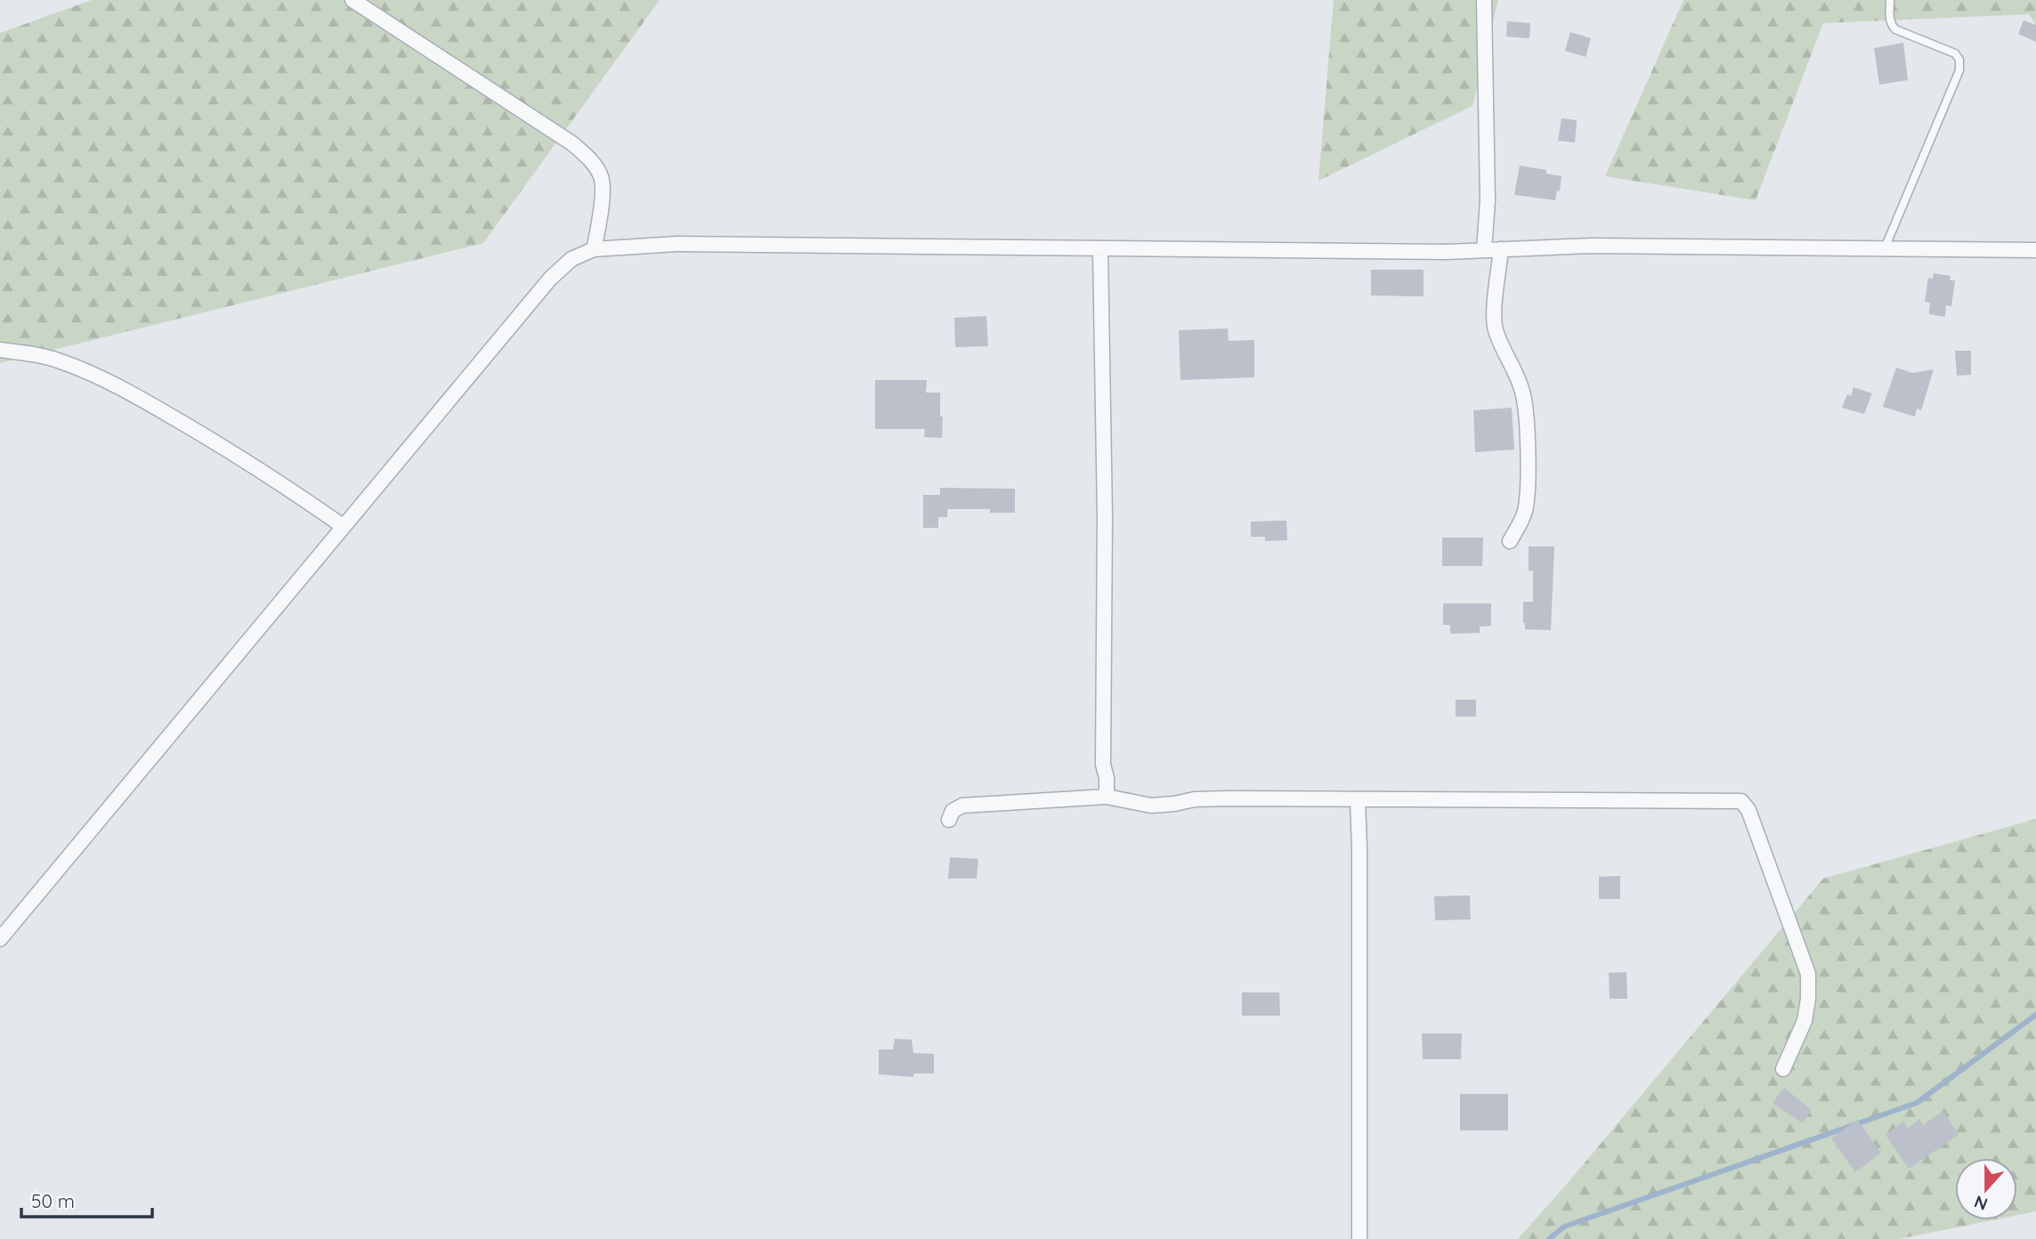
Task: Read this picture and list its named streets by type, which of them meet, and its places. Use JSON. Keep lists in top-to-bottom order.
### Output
{
  "scale_bar": "50 m",
  "north": "bottom"
}
